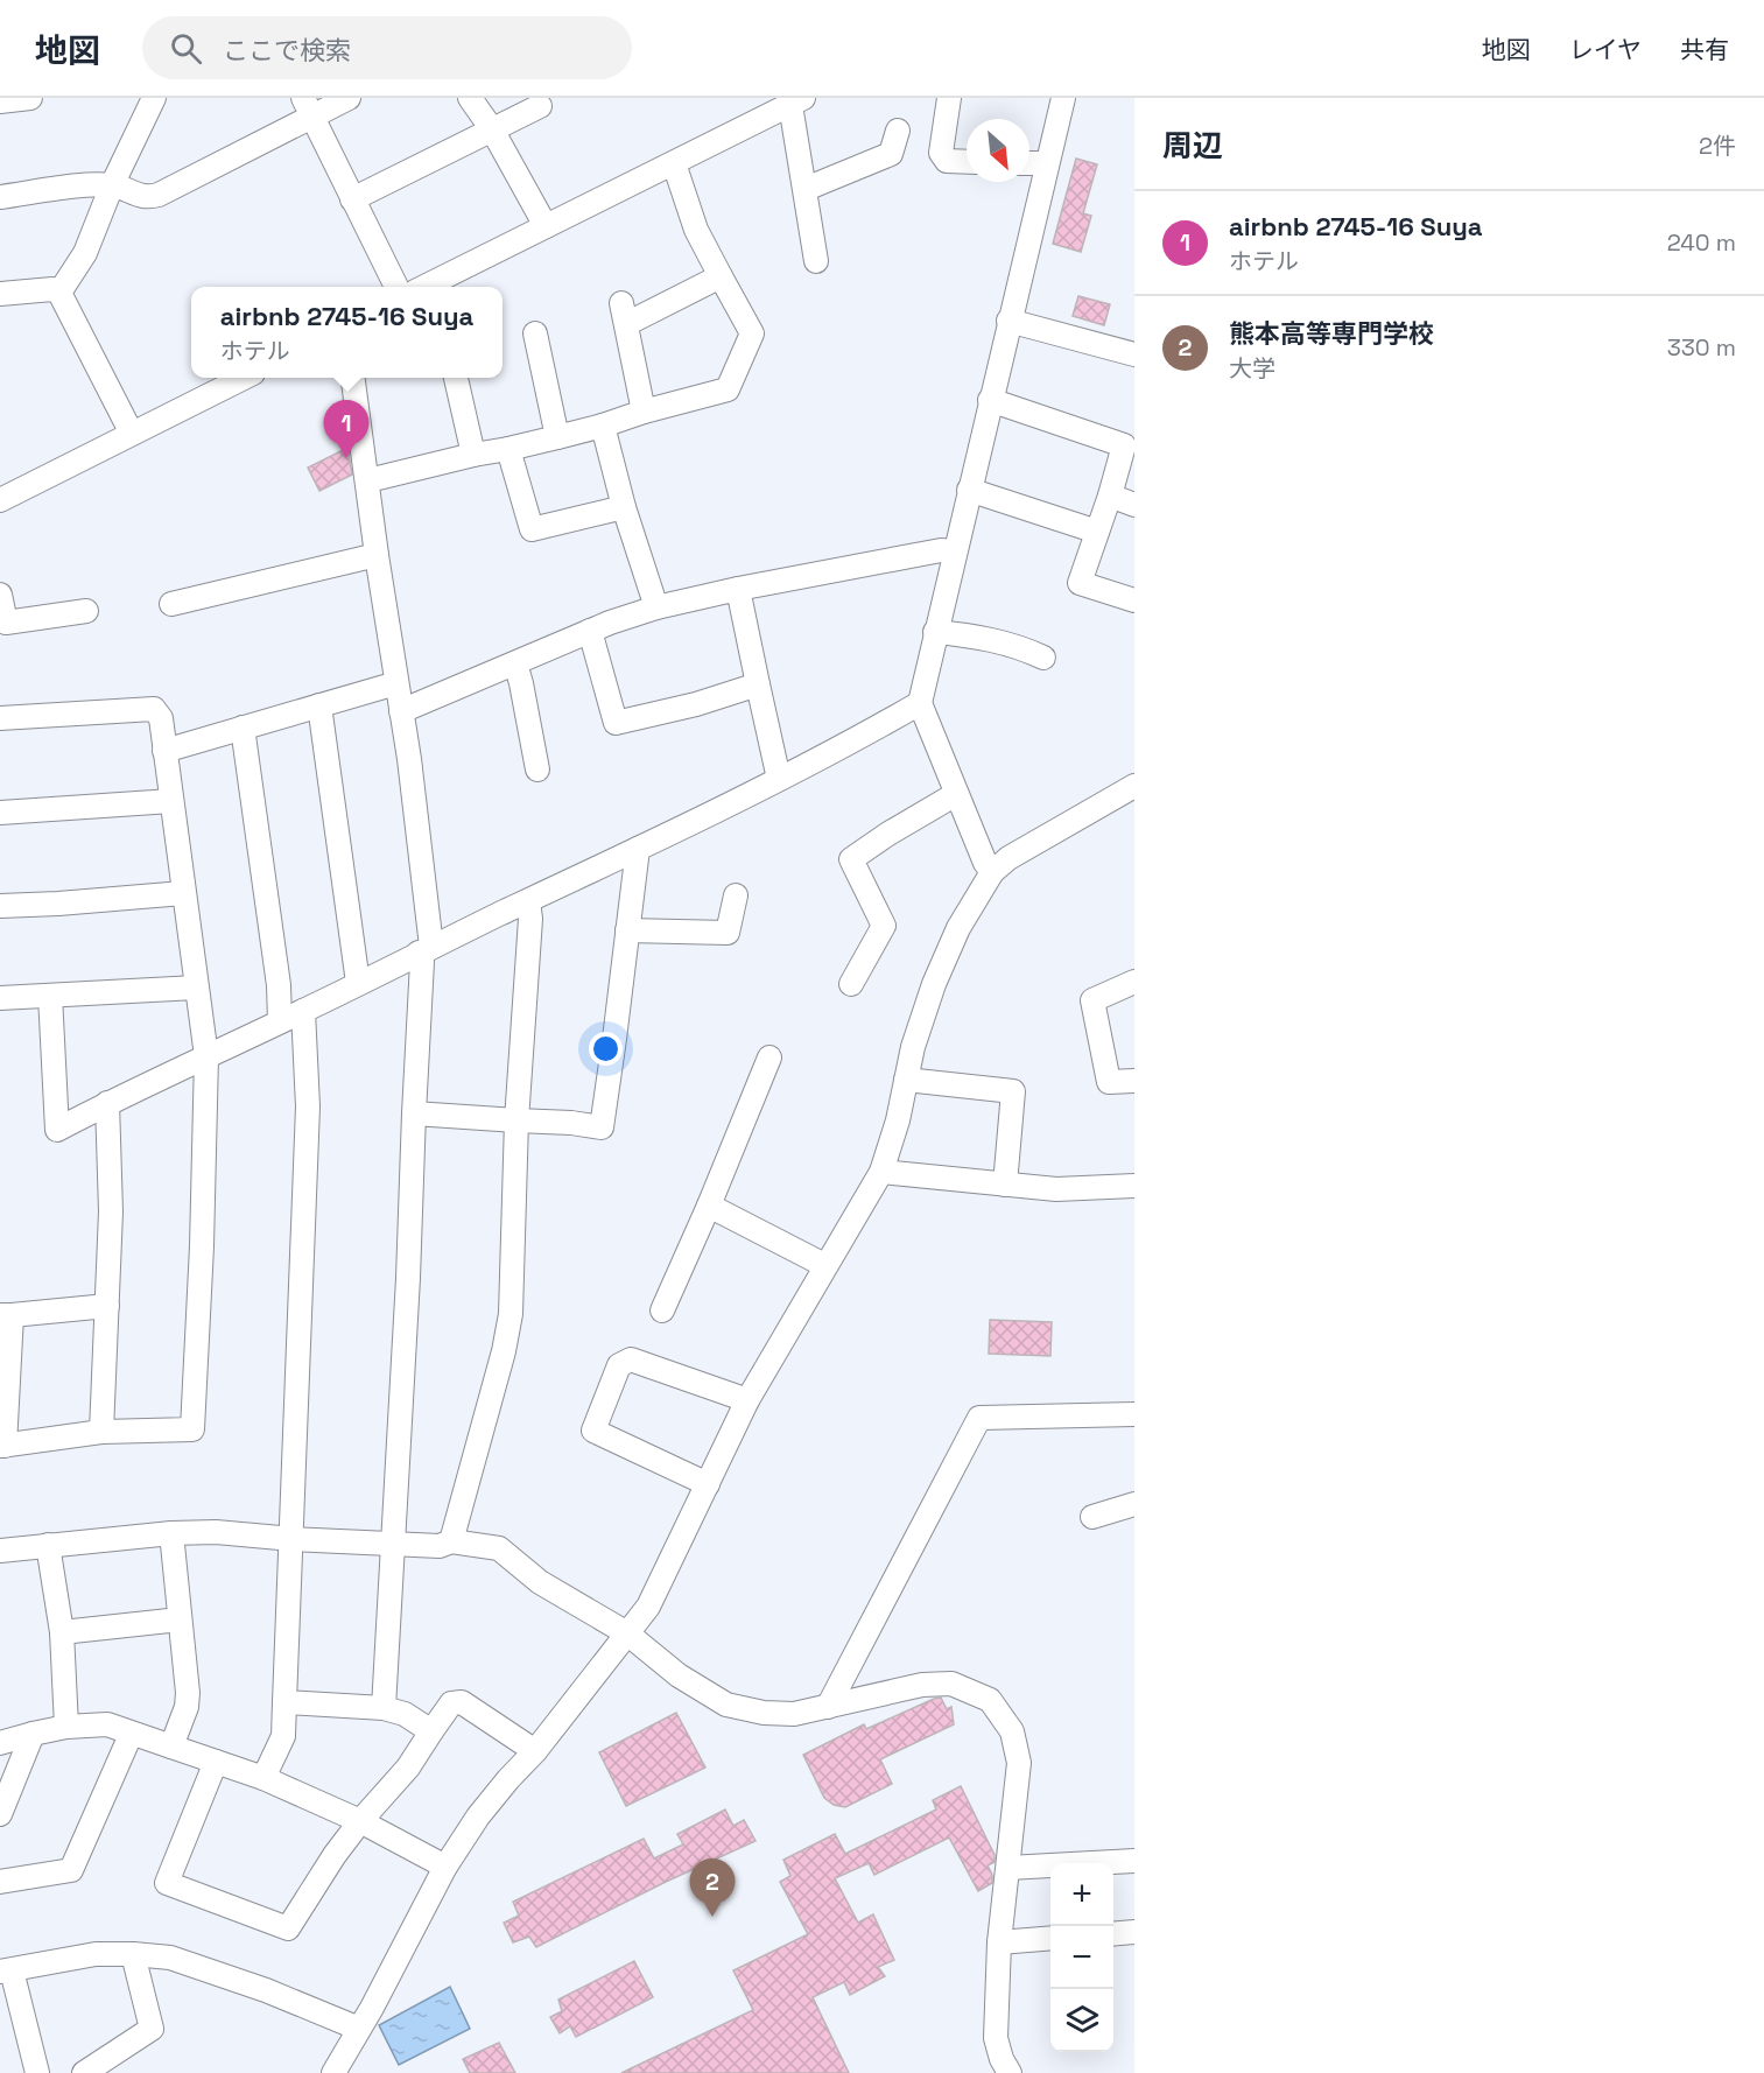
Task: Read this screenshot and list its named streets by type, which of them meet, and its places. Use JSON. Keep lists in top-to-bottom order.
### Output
{
  "north": "bottom right",
  "page": {
    "header": "地図",
    "search": "ここで検索",
    "nav": ["地図", "レイヤ", "共有"],
    "heading": ["周辺", "2件"],
    "list": [
      {
        "mark": "1",
        "name": "airbnb 2745-16 Suya",
        "note": "ホテル",
        "value": "240 m"
      },
      {
        "mark": "2",
        "name": "熊本高等専門学校",
        "note": "大学",
        "value": "330 m"
      }
    ],
    "popup": ["airbnb 2745-16 Suya", "ホテル"],
    "pins": ["1", "2"],
    "map_buttons": ["+", "−"]
  }
}
